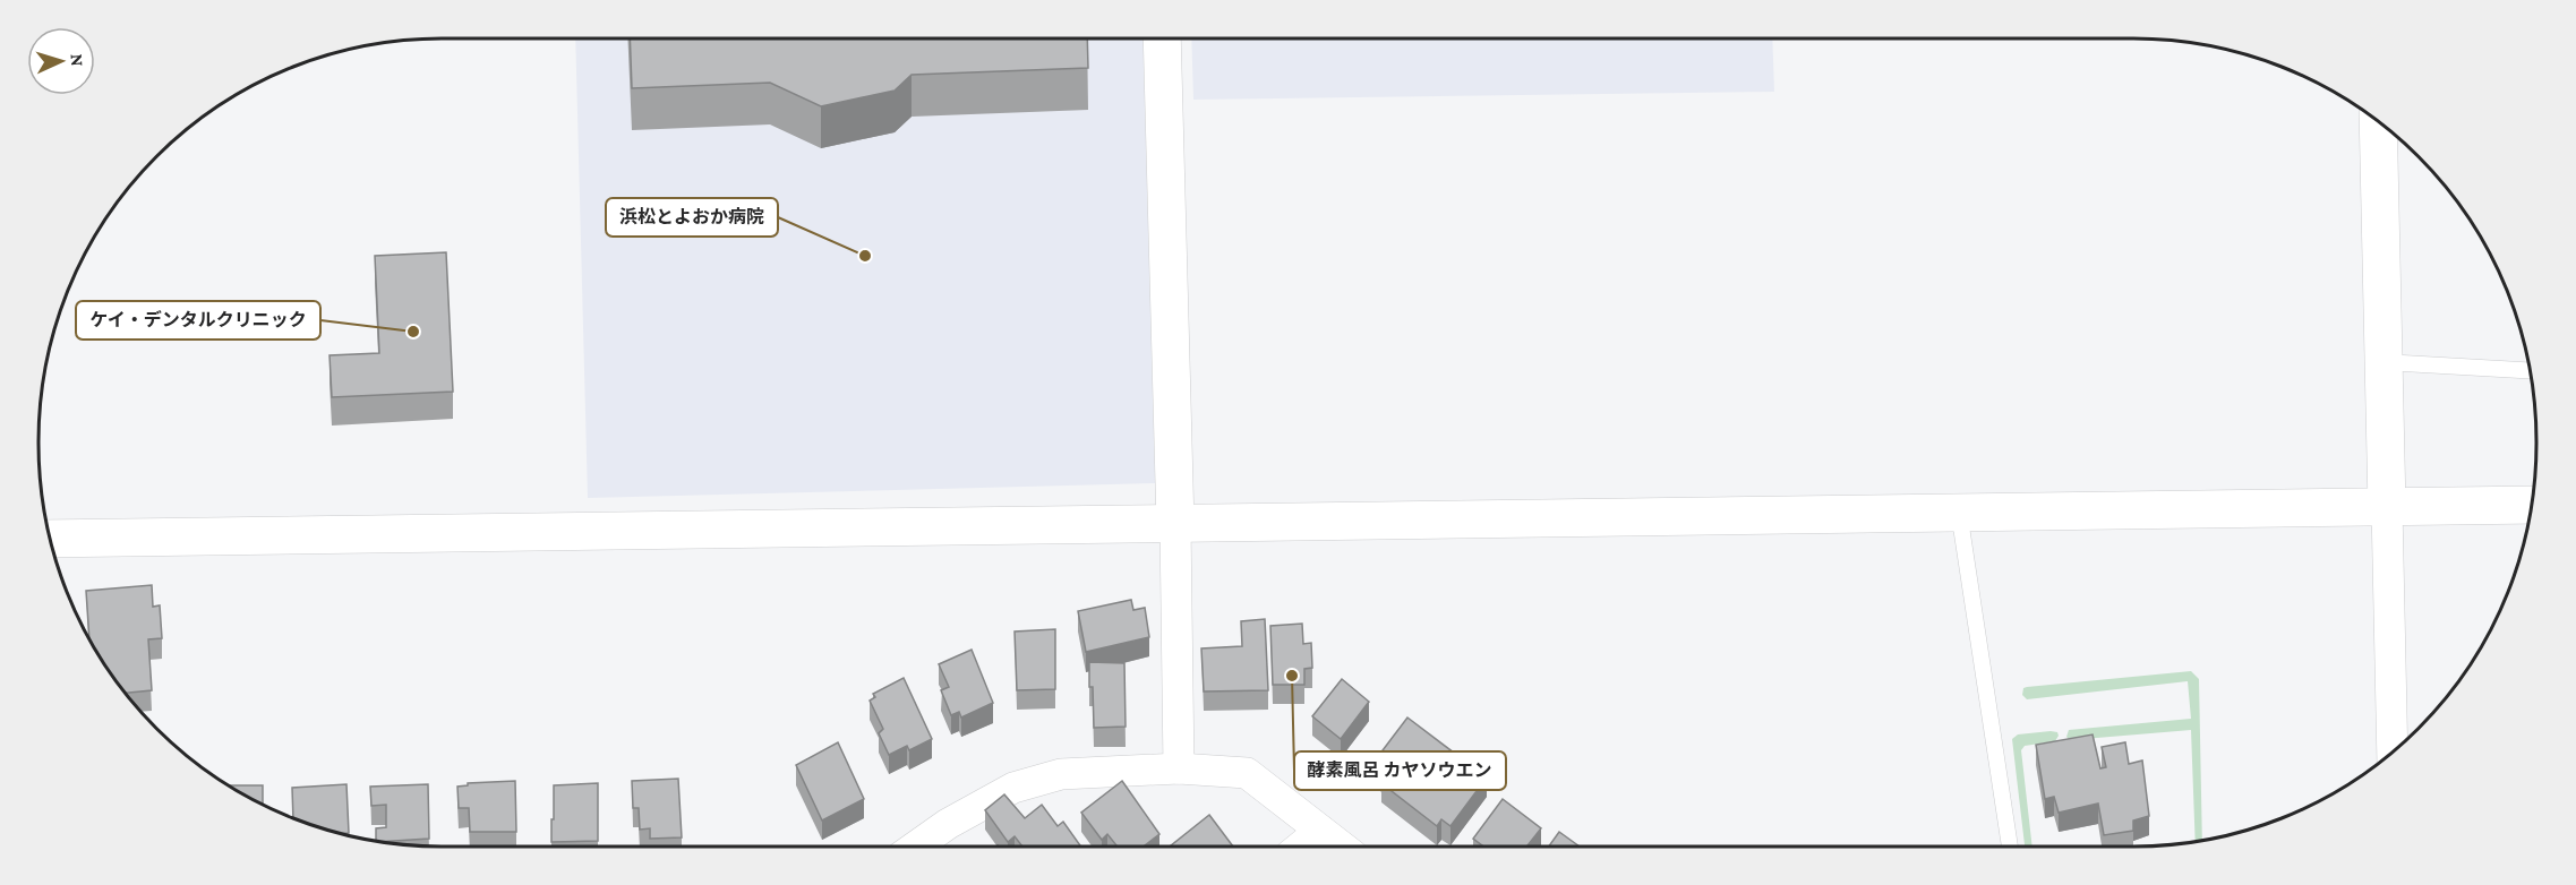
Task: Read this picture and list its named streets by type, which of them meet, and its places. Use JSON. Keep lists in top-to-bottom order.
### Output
{
  "places": ["浜松とよおか病院", "ケイ・デンタルクリニック", "酵素風呂 カヤソウエン"],
  "north": "right"
}
